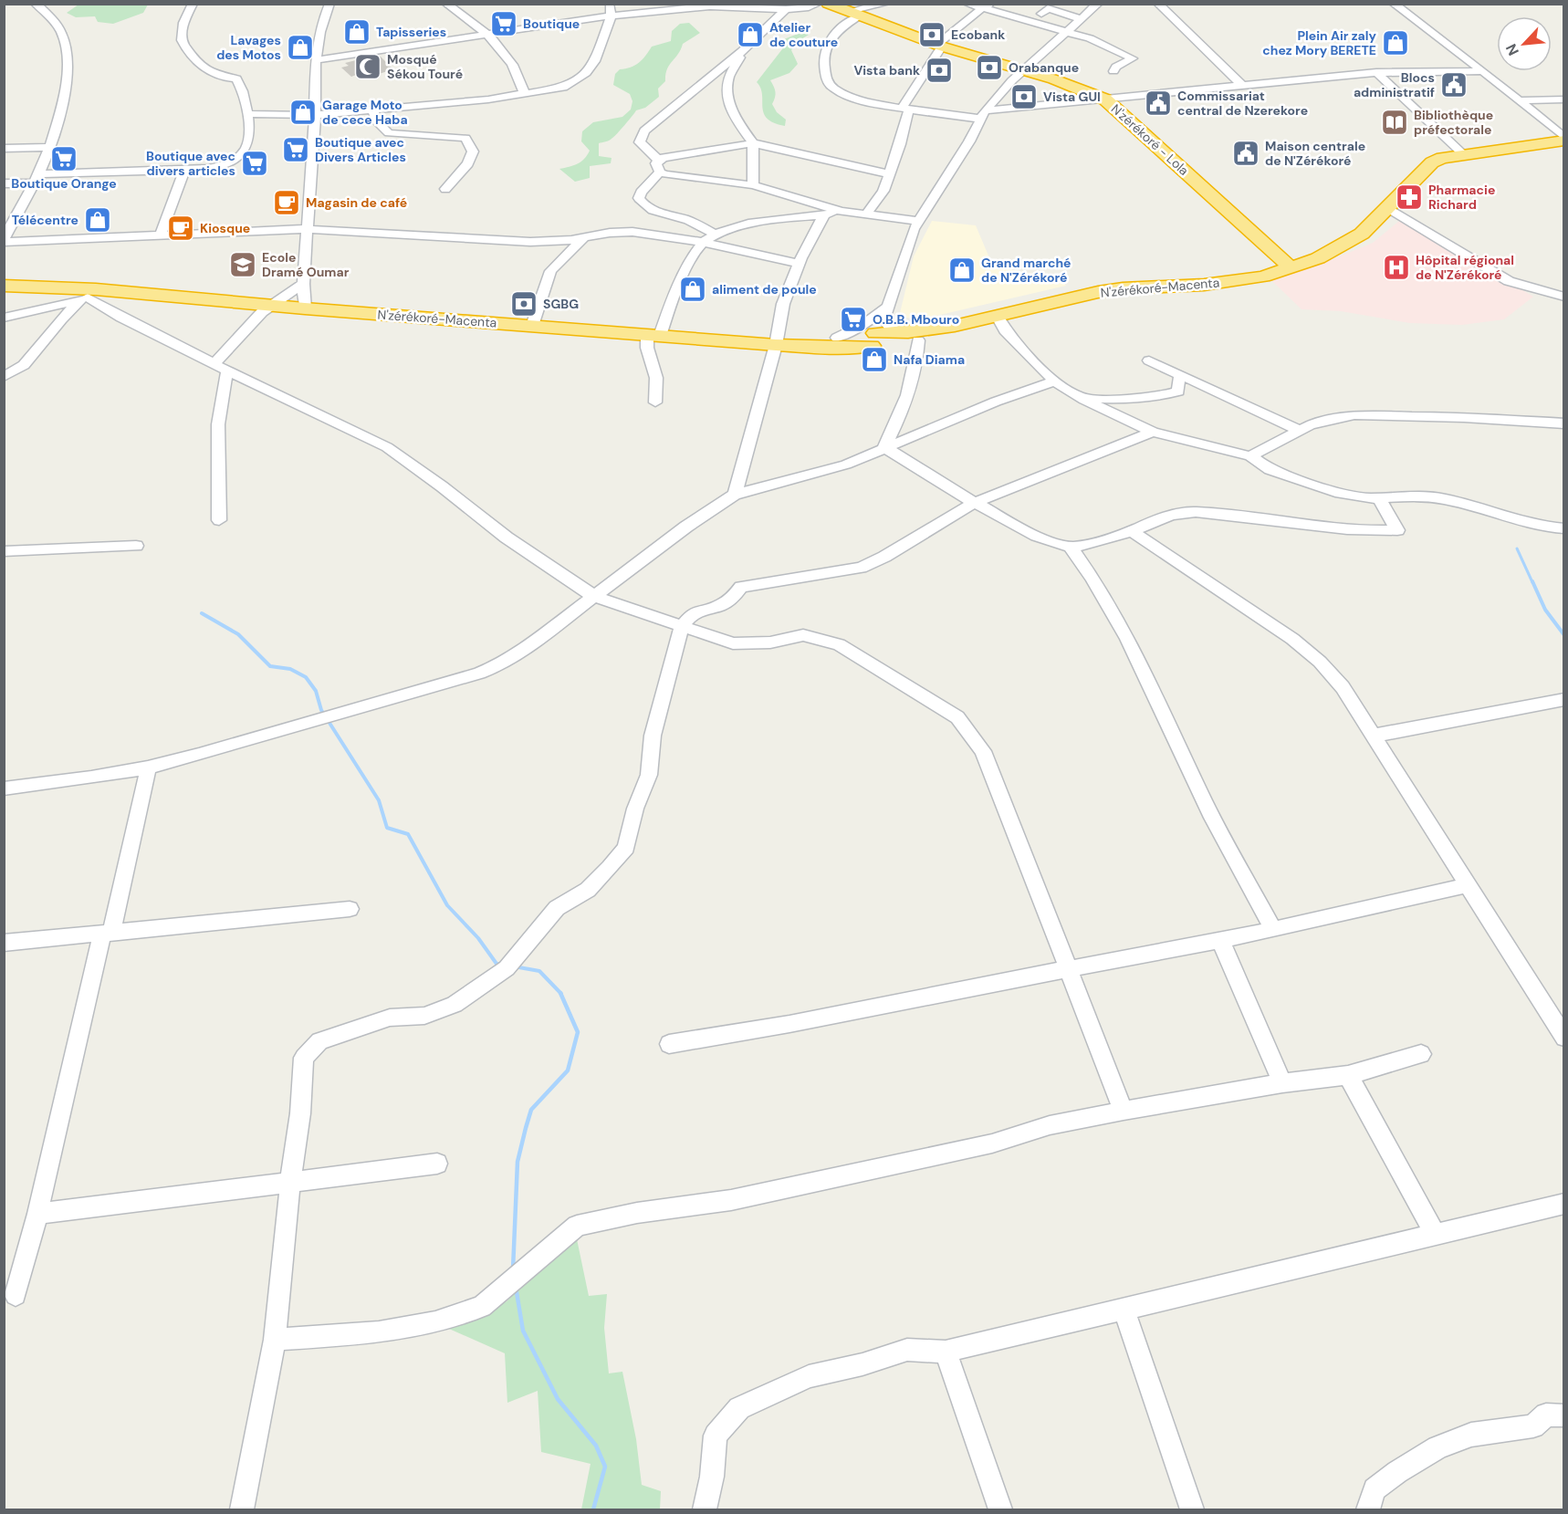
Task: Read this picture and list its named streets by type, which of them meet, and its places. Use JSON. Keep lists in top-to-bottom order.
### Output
{
  "streets": {
    "highway": ["N'zérékoré - Lola", "N'zérékoré-Macenta"]
  },
  "crossings": [
    ["N'zérékoré - Lola", "N'zérékoré-Macenta"]
  ],
  "places": {
    "supermarket": [
      "Boutique",
      "Boutique avec Divers Articles",
      "Boutique Orange",
      "Boutique avec divers articles",
      "O.B.B. Mbouro"
    ],
    "shop": [
      "Tapisseries",
      "Atelier de couture",
      "Plein Air zaly chez Mory BERETE",
      "Lavages des Motos",
      "Garage Moto de cece Haba",
      "Télécentre",
      "Grand marché de N'Zérékoré",
      "aliment de poule",
      "Nafa Diama"
    ],
    "bank": [
      "Ecobank",
      "Orabanque",
      "Vista bank",
      "Vista GUI",
      "SGBG"
    ],
    "mosque": ["Mosqué Sékou Touré"],
    "public building": ["Blocs administratif", "Commissariat central de Nzerekore", "Maison centrale de N'Zérékoré"],
    "library": ["Bibliothèque préfectorale"],
    "pharmacy": ["Pharmacie Richard"],
    "cafe": ["Magasin de café", "Kiosque"],
    "school or university": ["Ecole Dramé Oumar"],
    "hospital": ["Hôpital régional de N'Zérékoré"]
  },
  "north": "bottom left"
}
